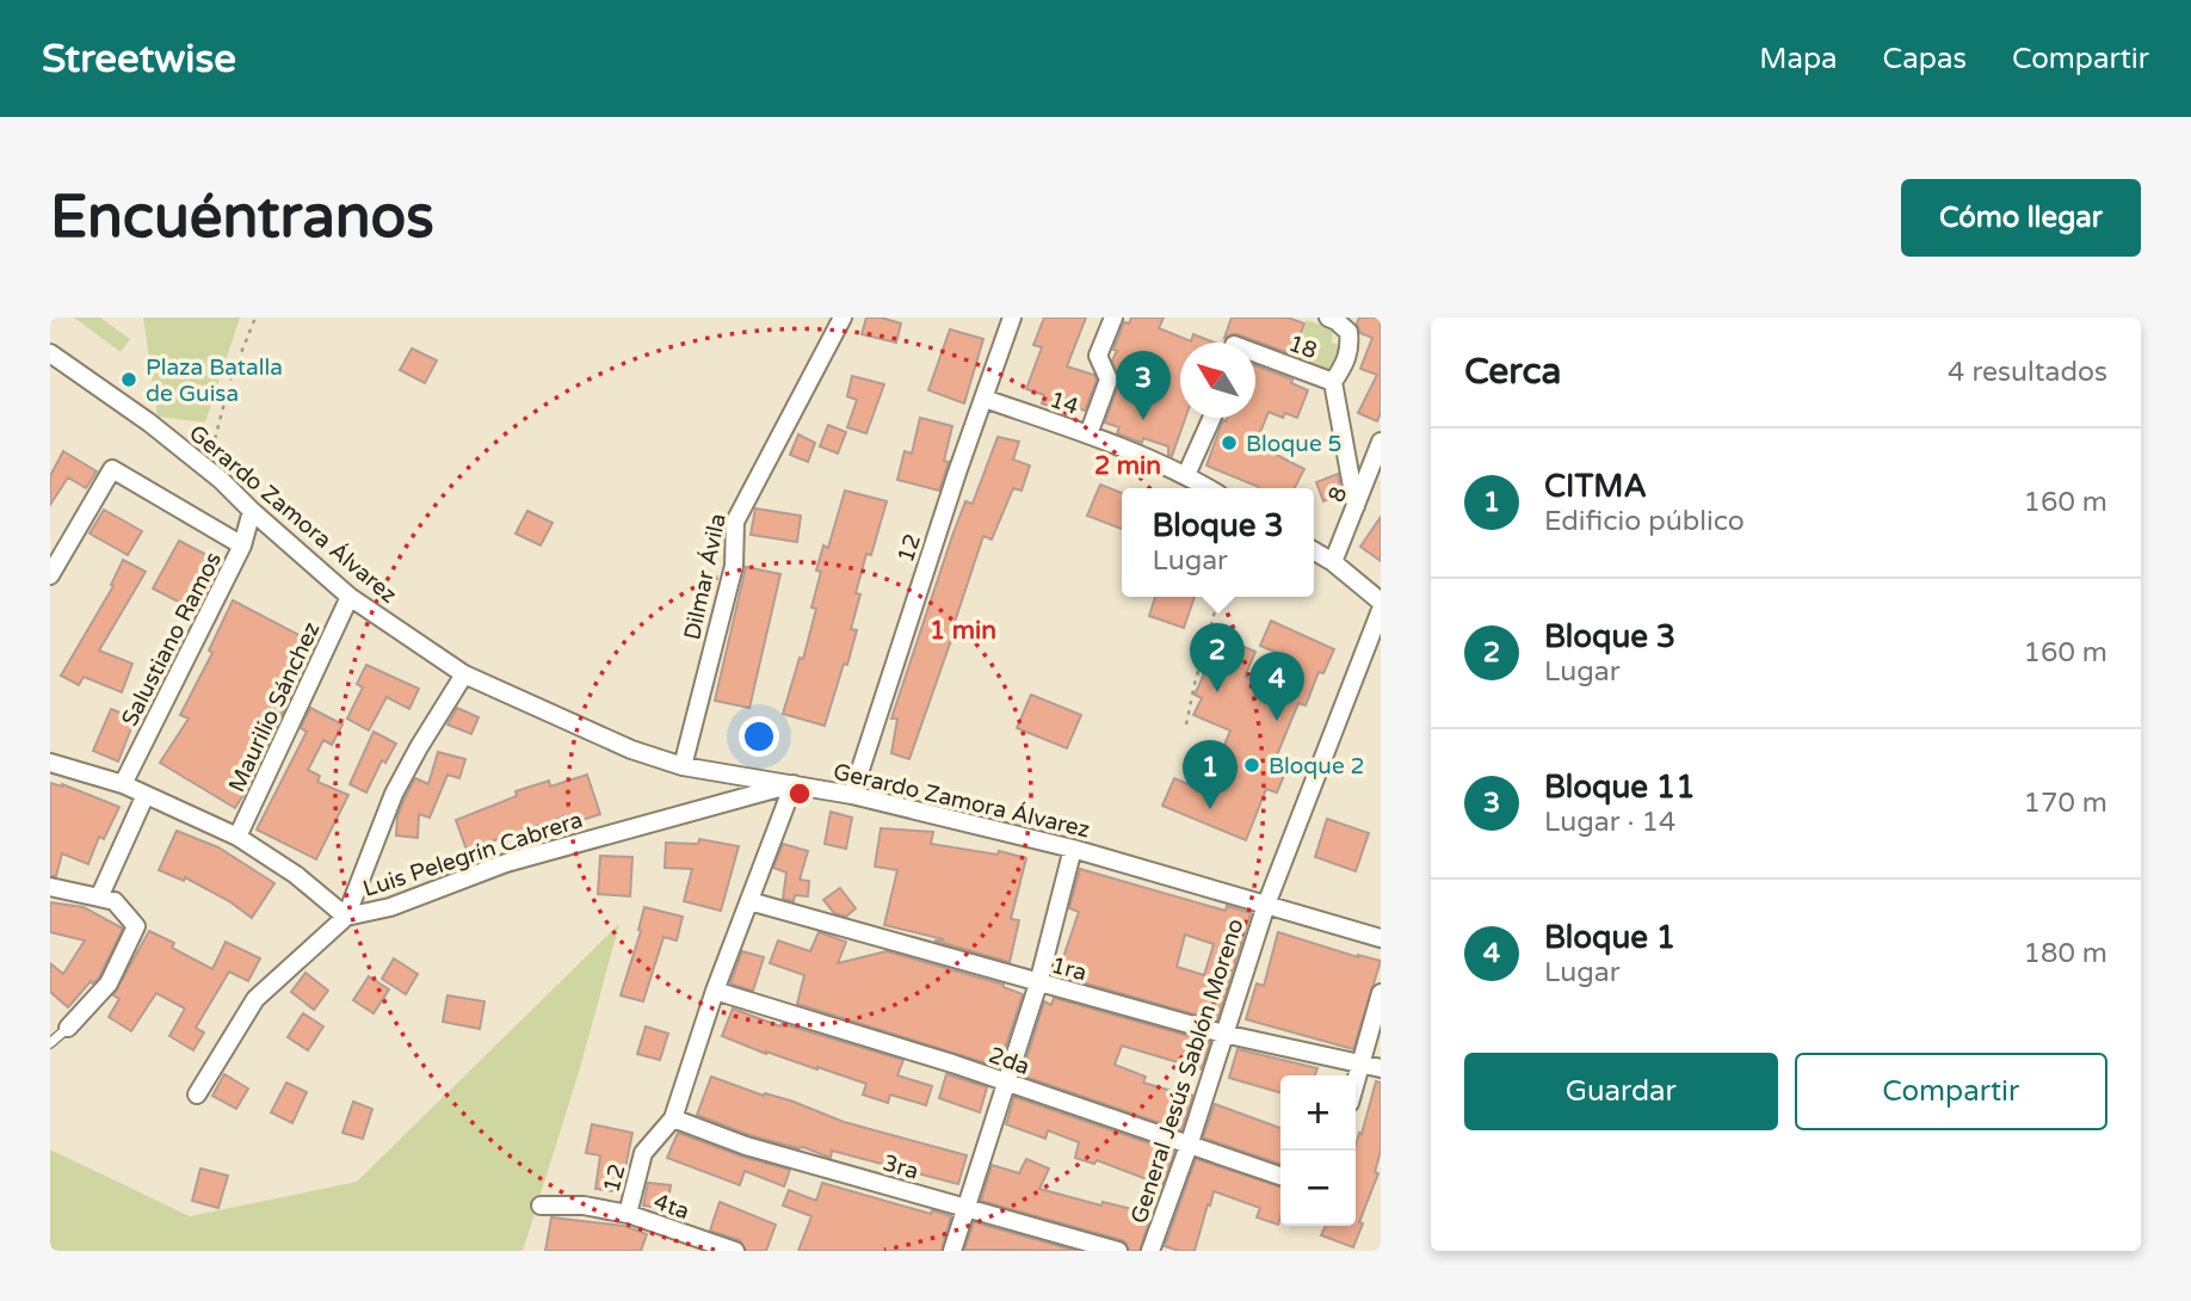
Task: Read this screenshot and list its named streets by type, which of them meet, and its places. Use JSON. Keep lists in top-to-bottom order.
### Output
{
  "streets": {
    "street": [
      "18",
      "14",
      "8",
      "Gerardo Zamora Álvarez",
      "12",
      "Dilmar Ávila",
      "Salustiano Ramos",
      "Maurilio Sánchez",
      "Luis Pelegrín Cabrera",
      "1ra",
      "2da",
      "General Jesús Sablón Moreno",
      "3ra",
      "4ta"
    ]
  },
  "crossings": [
    ["18", "8"],
    ["14", "12"],
    ["Gerardo Zamora Álvarez", "12"],
    ["Gerardo Zamora Álvarez", "Dilmar Ávila"],
    ["Gerardo Zamora Álvarez", "Salustiano Ramos"],
    ["Gerardo Zamora Álvarez", "Maurilio Sánchez"],
    ["Gerardo Zamora Álvarez", "Luis Pelegrín Cabrera"],
    ["Gerardo Zamora Álvarez", "General Jesús Sablón Moreno"],
    ["12", "Luis Pelegrín Cabrera"],
    ["12", "1ra"],
    ["12", "2da"],
    ["12", "3ra"],
    ["12", "4ta"],
    ["Salustiano Ramos", "Luis Pelegrín Cabrera"],
    ["Maurilio Sánchez", "Luis Pelegrín Cabrera"],
    ["1ra", "General Jesús Sablón Moreno"],
    ["2da", "General Jesús Sablón Moreno"]
  ],
  "places": ["Plaza Batalla de Guisa", "Bloque 5", "Bloque 2"],
  "north": "top left",
  "page": {
    "header": "Streetwise",
    "nav": ["Mapa", "Capas", "Compartir"],
    "buttons": [
      "Cómo llegar",
      ["Guardar", "Compartir"]
    ],
    "title": "Encuéntranos",
    "heading": ["Cerca", "4 resultados"],
    "pins": [
      "3",
      "2",
      "4",
      "1"
    ],
    "list": [
      {
        "mark": "1",
        "name": "CITMA",
        "note": "Edificio público",
        "value": "160 m"
      },
      {
        "mark": "2",
        "name": "Bloque 3",
        "note": "Lugar",
        "value": "160 m"
      },
      {
        "mark": "3",
        "name": "Bloque 11",
        "note": "Lugar · 14",
        "value": "170 m"
      },
      {
        "mark": "4",
        "name": "Bloque 1",
        "note": "Lugar",
        "value": "180 m"
      }
    ],
    "popup": ["Bloque 3", "Lugar"],
    "map_buttons": ["+", "−"]
  },
  "rings": ["2 min", "1 min"]
}
